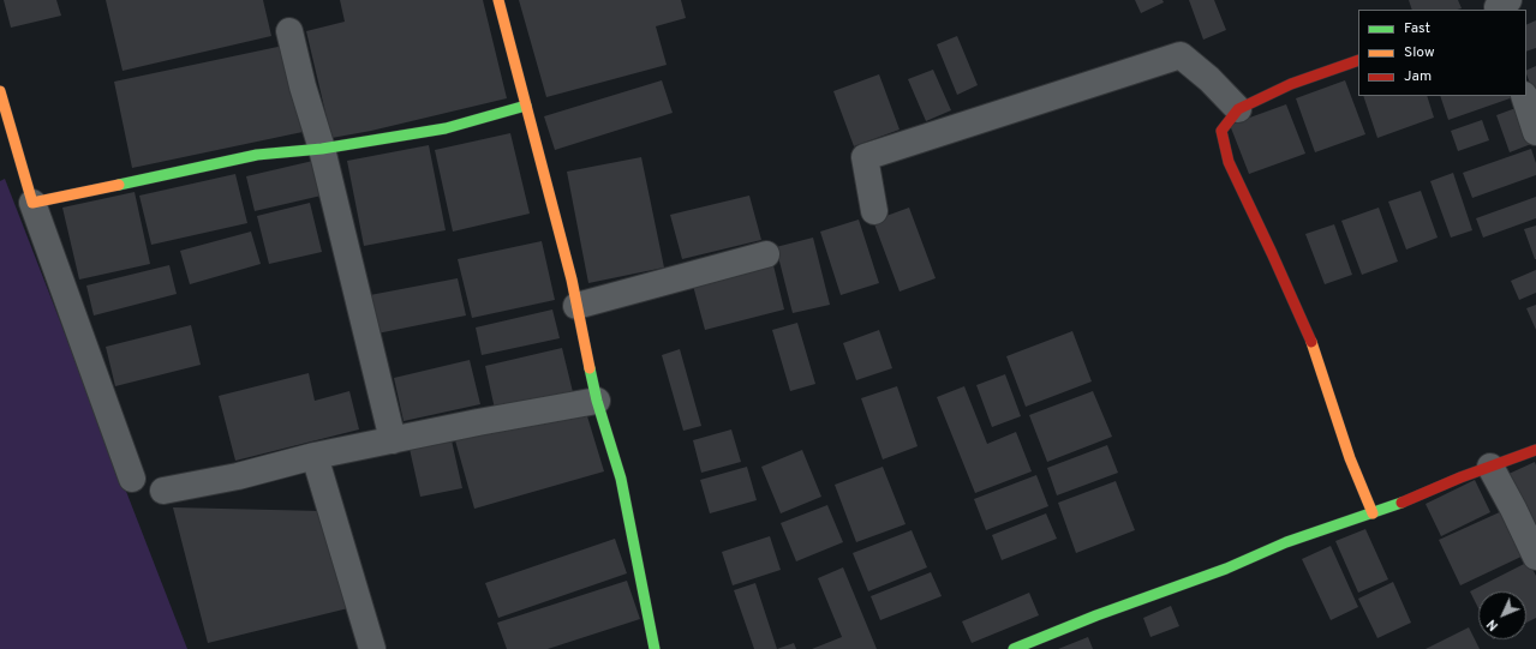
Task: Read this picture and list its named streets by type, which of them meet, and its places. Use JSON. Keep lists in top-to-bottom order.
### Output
{
  "legend": ["Fast", "Slow", "Jam"],
  "north": "bottom left"
}
